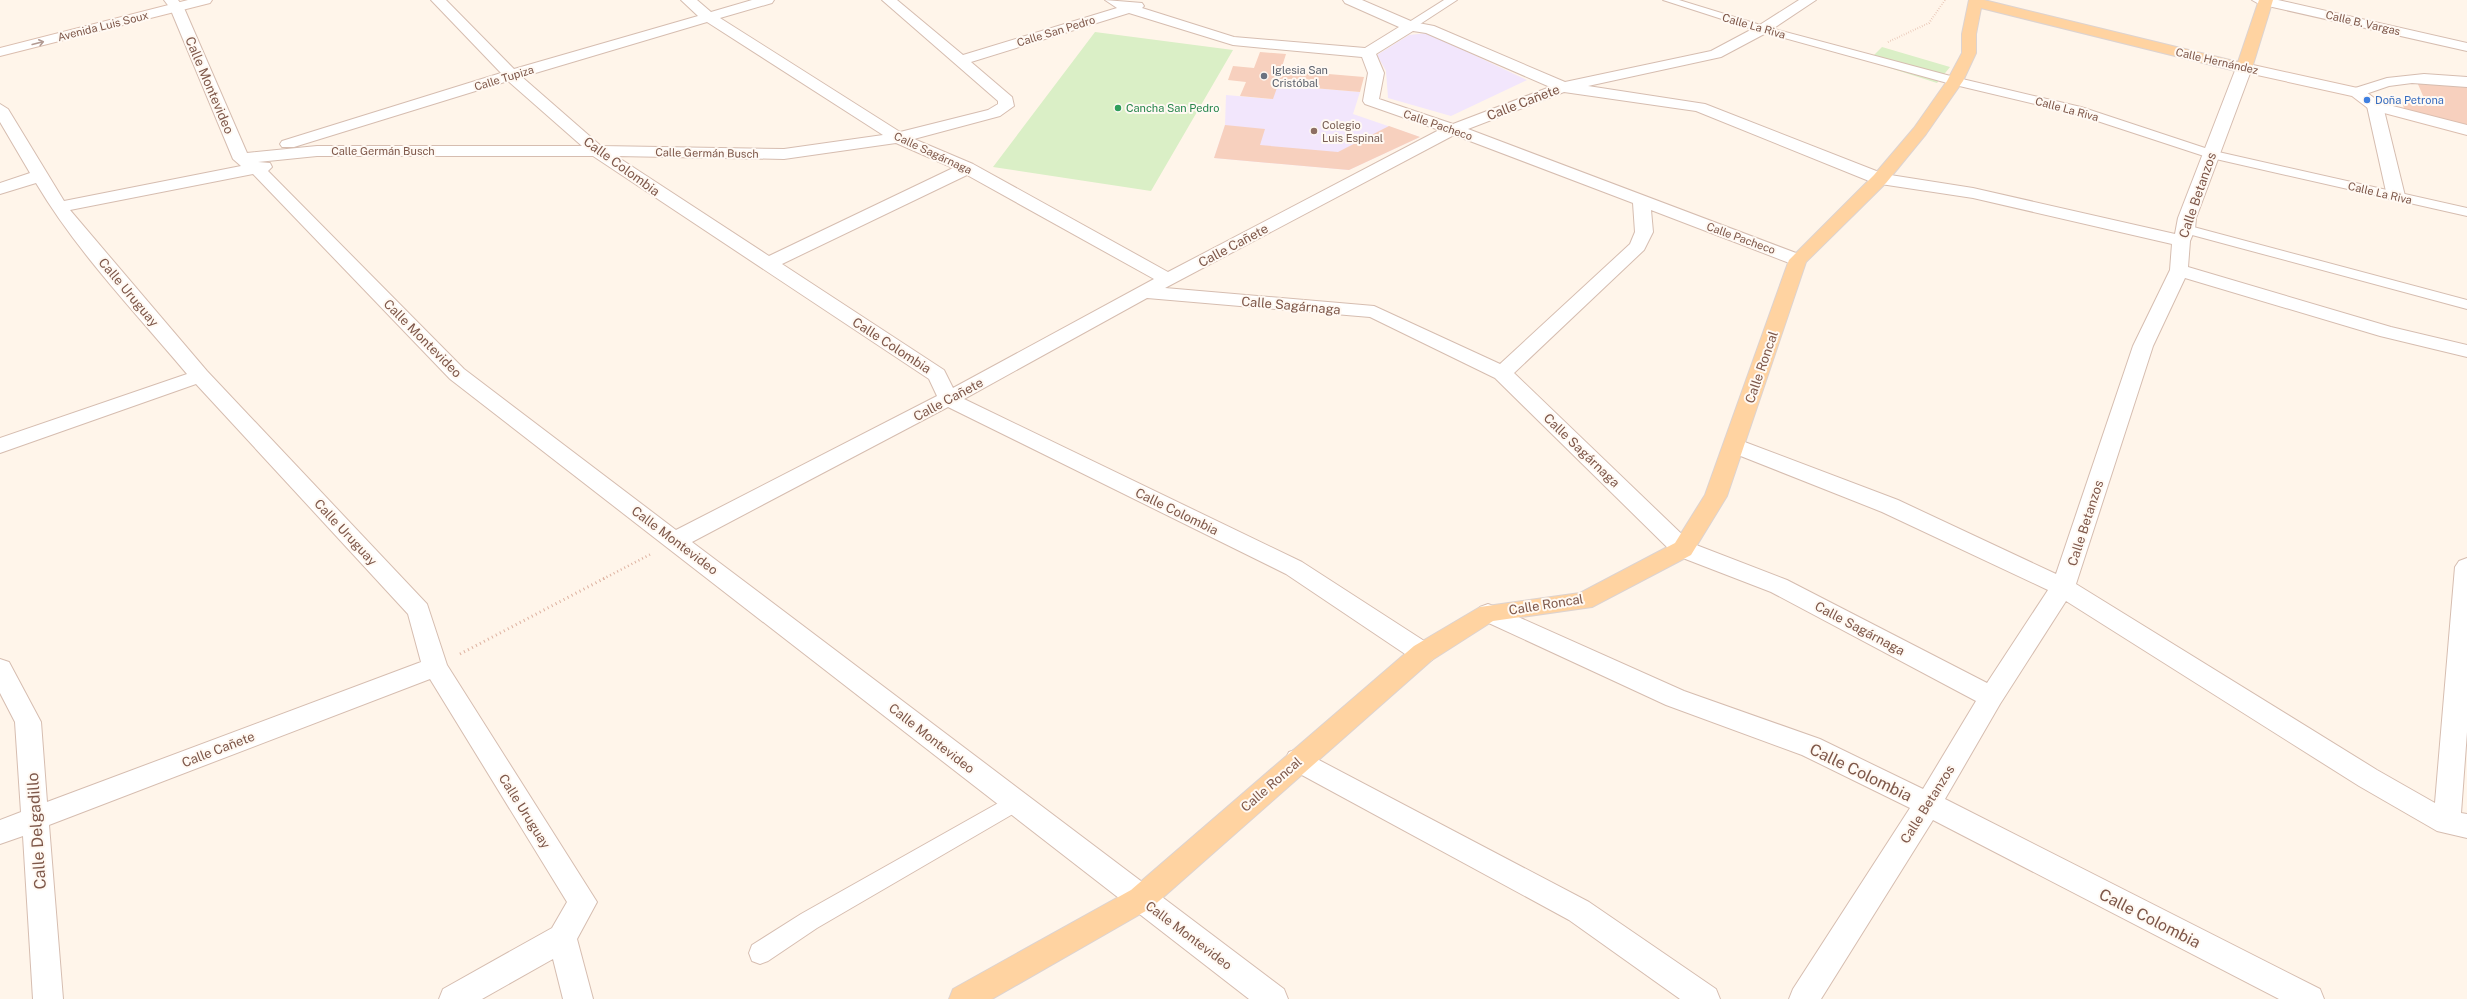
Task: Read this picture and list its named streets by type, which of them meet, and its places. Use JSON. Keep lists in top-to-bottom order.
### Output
{
  "streets": {
    "main road": ["Calle Hernández", "Calle Betanzos", "Calle Roncal"],
    "street": [
      "Calle B. Vargas",
      "Avenida Luis Soux",
      "Calle San Pedro",
      "Calle Tupiza",
      "Calle Montevideo",
      "Calle Cañete",
      "Calle Pacheco",
      "Calle Germán Busch",
      "Calle Sagárnaga",
      "Calle Colombia",
      "Calle Uruguay",
      "Calle Delgadillo"
    ],
    "lane": ["Calle La Riva"]
  },
  "crossings": [
    ["Calle B. Vargas", "Calle Betanzos"],
    ["Avenida Luis Soux", "Calle Montevideo"],
    ["Calle La Riva", "Calle Cañete"],
    ["Calle La Riva", "Calle Betanzos"],
    ["Calle La Riva", "Calle Roncal"],
    ["Calle San Pedro", "Calle Germán Busch"],
    ["Calle Hernández", "Calle Betanzos"],
    ["Calle Hernández", "Calle Roncal"],
    ["Calle Tupiza", "Calle Montevideo"],
    ["Calle Tupiza", "Calle Germán Busch"],
    ["Calle Tupiza", "Calle Sagárnaga"],
    ["Calle Tupiza", "Calle Colombia"],
    ["Calle Montevideo", "Calle Cañete"],
    ["Calle Montevideo", "Calle Germán Busch"],
    ["Calle Montevideo", "Calle Roncal"],
    ["Calle Cañete", "Calle Pacheco"],
    ["Calle Cañete", "Calle Sagárnaga"],
    ["Calle Cañete", "Calle Colombia"],
    ["Calle Cañete", "Calle Uruguay"],
    ["Calle Cañete", "Calle Delgadillo"],
    ["Calle Pacheco", "Calle Roncal"],
    ["Calle Germán Busch", "Calle Sagárnaga"],
    ["Calle Germán Busch", "Calle Colombia"],
    ["Calle Sagárnaga", "Calle Betanzos"],
    ["Calle Sagárnaga", "Calle Roncal"],
    ["Calle Colombia", "Calle Betanzos"],
    ["Calle Colombia", "Calle Roncal"]
  ],
  "places": [
    "Iglesia San Cristóbal",
    "Doña Petrona",
    "Cancha San Pedro",
    "Colegio Luis Espinal"
  ]
}
